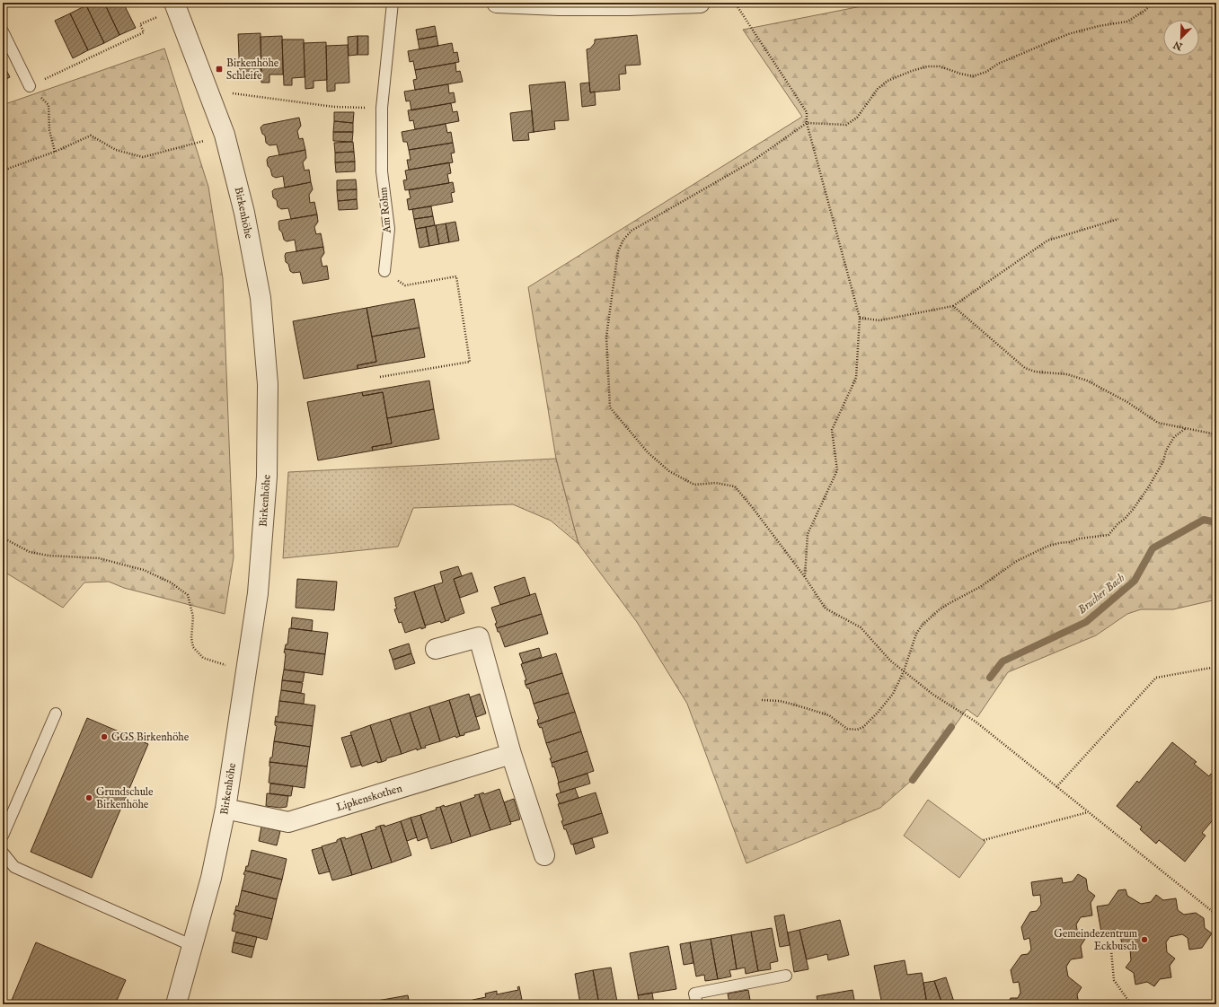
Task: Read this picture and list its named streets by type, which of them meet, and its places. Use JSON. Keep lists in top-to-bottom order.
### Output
{
  "streets": {
    "street": ["Birkenhöhe", "Lipkenskothen"],
    "lane": ["Am Rohm"]
  },
  "crossings": [
    ["Birkenhöhe", "Lipkenskothen"]
  ],
  "water": ["Brucher Bach"],
  "places": {
    "transit": ["Birkenhöhe Schleife"],
    "other": ["GGS Birkenhöhe", "Grundschule Birkenhöhe", "Gemeindezentrum Eckbusch"]
  },
  "north": "bottom left"
}
